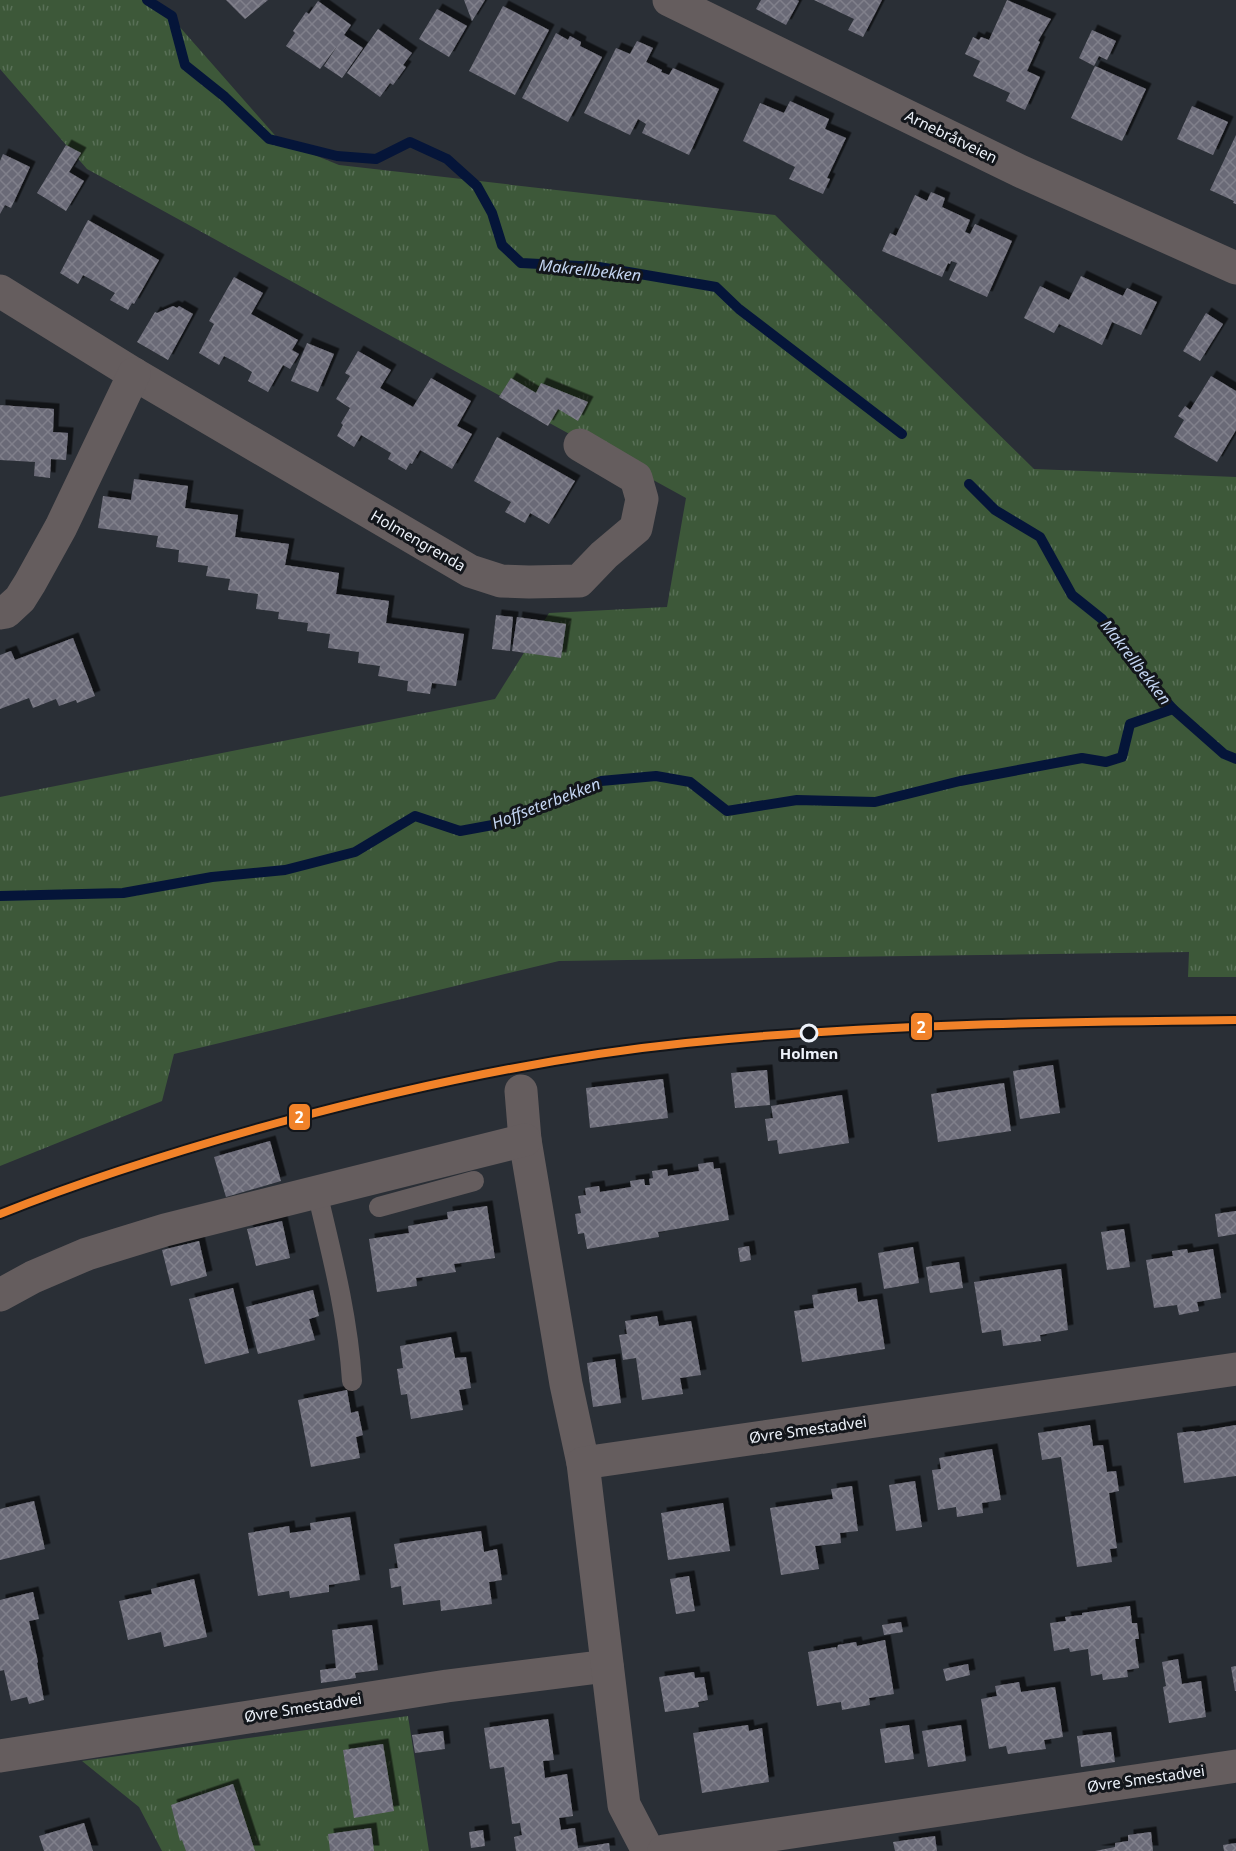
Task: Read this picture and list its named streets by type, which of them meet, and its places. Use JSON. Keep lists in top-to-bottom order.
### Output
{
  "streets": {
    "street": ["Arnebråtveien", "Holmengrenda", "Øvre Smestadvei"]
  },
  "water": ["Makrellbekken", "Hoffseterbekken"],
  "places": ["Holmen"],
  "lines": ["transit line 2"]
}
